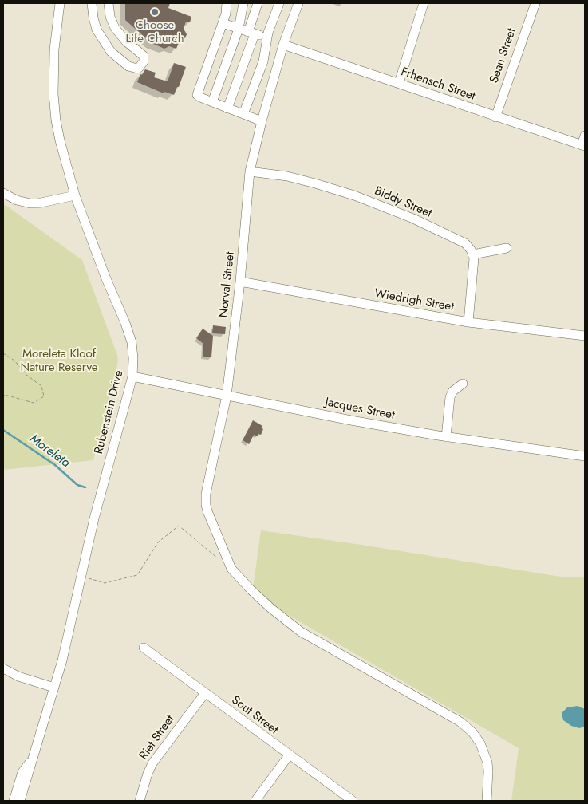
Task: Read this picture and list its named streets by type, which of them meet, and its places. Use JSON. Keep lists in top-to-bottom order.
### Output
{
  "streets": {
    "street": [
      "Sean Street",
      "Frhensch Street",
      "Biddy Street",
      "Norval Street",
      "Wiedrigh Street",
      "Jacques Street",
      "Rubenstein Drive",
      "Sout Street",
      "Riet Street"
    ]
  },
  "crossings": [
    ["Sean Street", "Frhensch Street"],
    ["Frhensch Street", "Norval Street"],
    ["Biddy Street", "Norval Street"],
    ["Norval Street", "Wiedrigh Street"],
    ["Norval Street", "Jacques Street"],
    ["Jacques Street", "Rubenstein Drive"],
    ["Sout Street", "Riet Street"]
  ],
  "water": ["Moreleta"],
  "parks": ["Moreleta Kloof Nature Reserve"],
  "places": ["Choose Life Church"]
}
